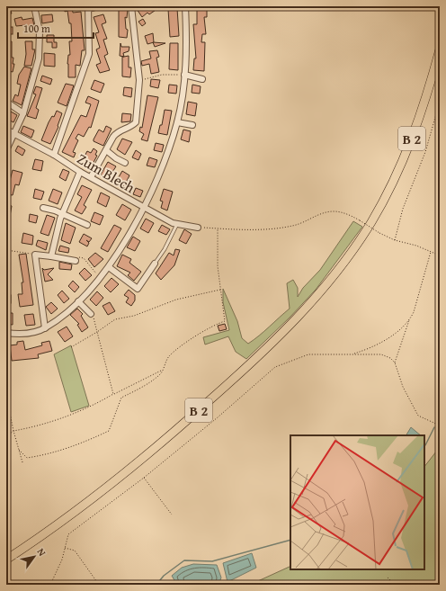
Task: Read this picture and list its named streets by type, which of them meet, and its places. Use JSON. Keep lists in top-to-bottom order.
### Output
{
  "streets": {
    "main road": ["B 2"],
    "street": ["Zum Blech"]
  },
  "scale_bar": "100 m",
  "north": "top right"
}
